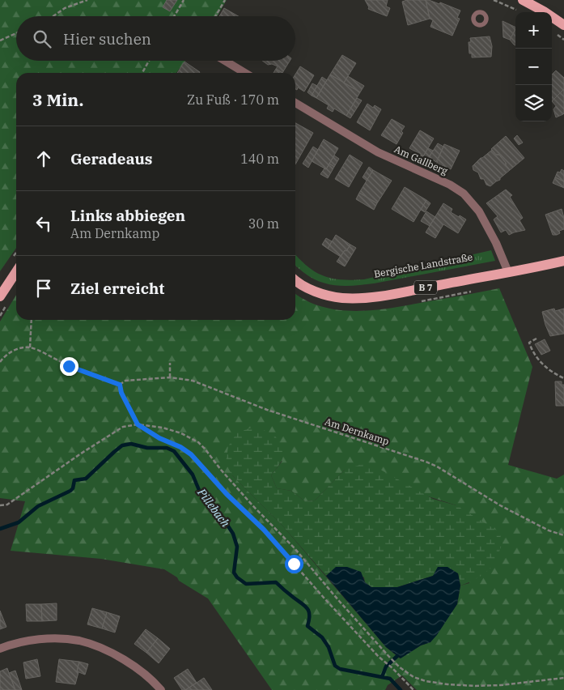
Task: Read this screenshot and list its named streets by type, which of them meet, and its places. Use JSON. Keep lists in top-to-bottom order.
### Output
{
  "streets": {
    "main road": ["B 7"],
    "street": ["Am Gallberg"],
    "path": ["Am Dernkamp"]
  },
  "crossings": [
    ["Am Gallberg", "B 7"]
  ],
  "water": ["Pillebach"],
  "page": {
    "map_buttons": ["+", "−"],
    "search": "Hier suchen",
    "heading": ["3 Min.", "Zu Fuß · 170 m"],
    "list": [
      ["Geradeaus", "140 m"],
      ["Links abbiegen", "Am Dernkamp", "30 m"],
      "Ziel erreicht"
    ]
  }
}
